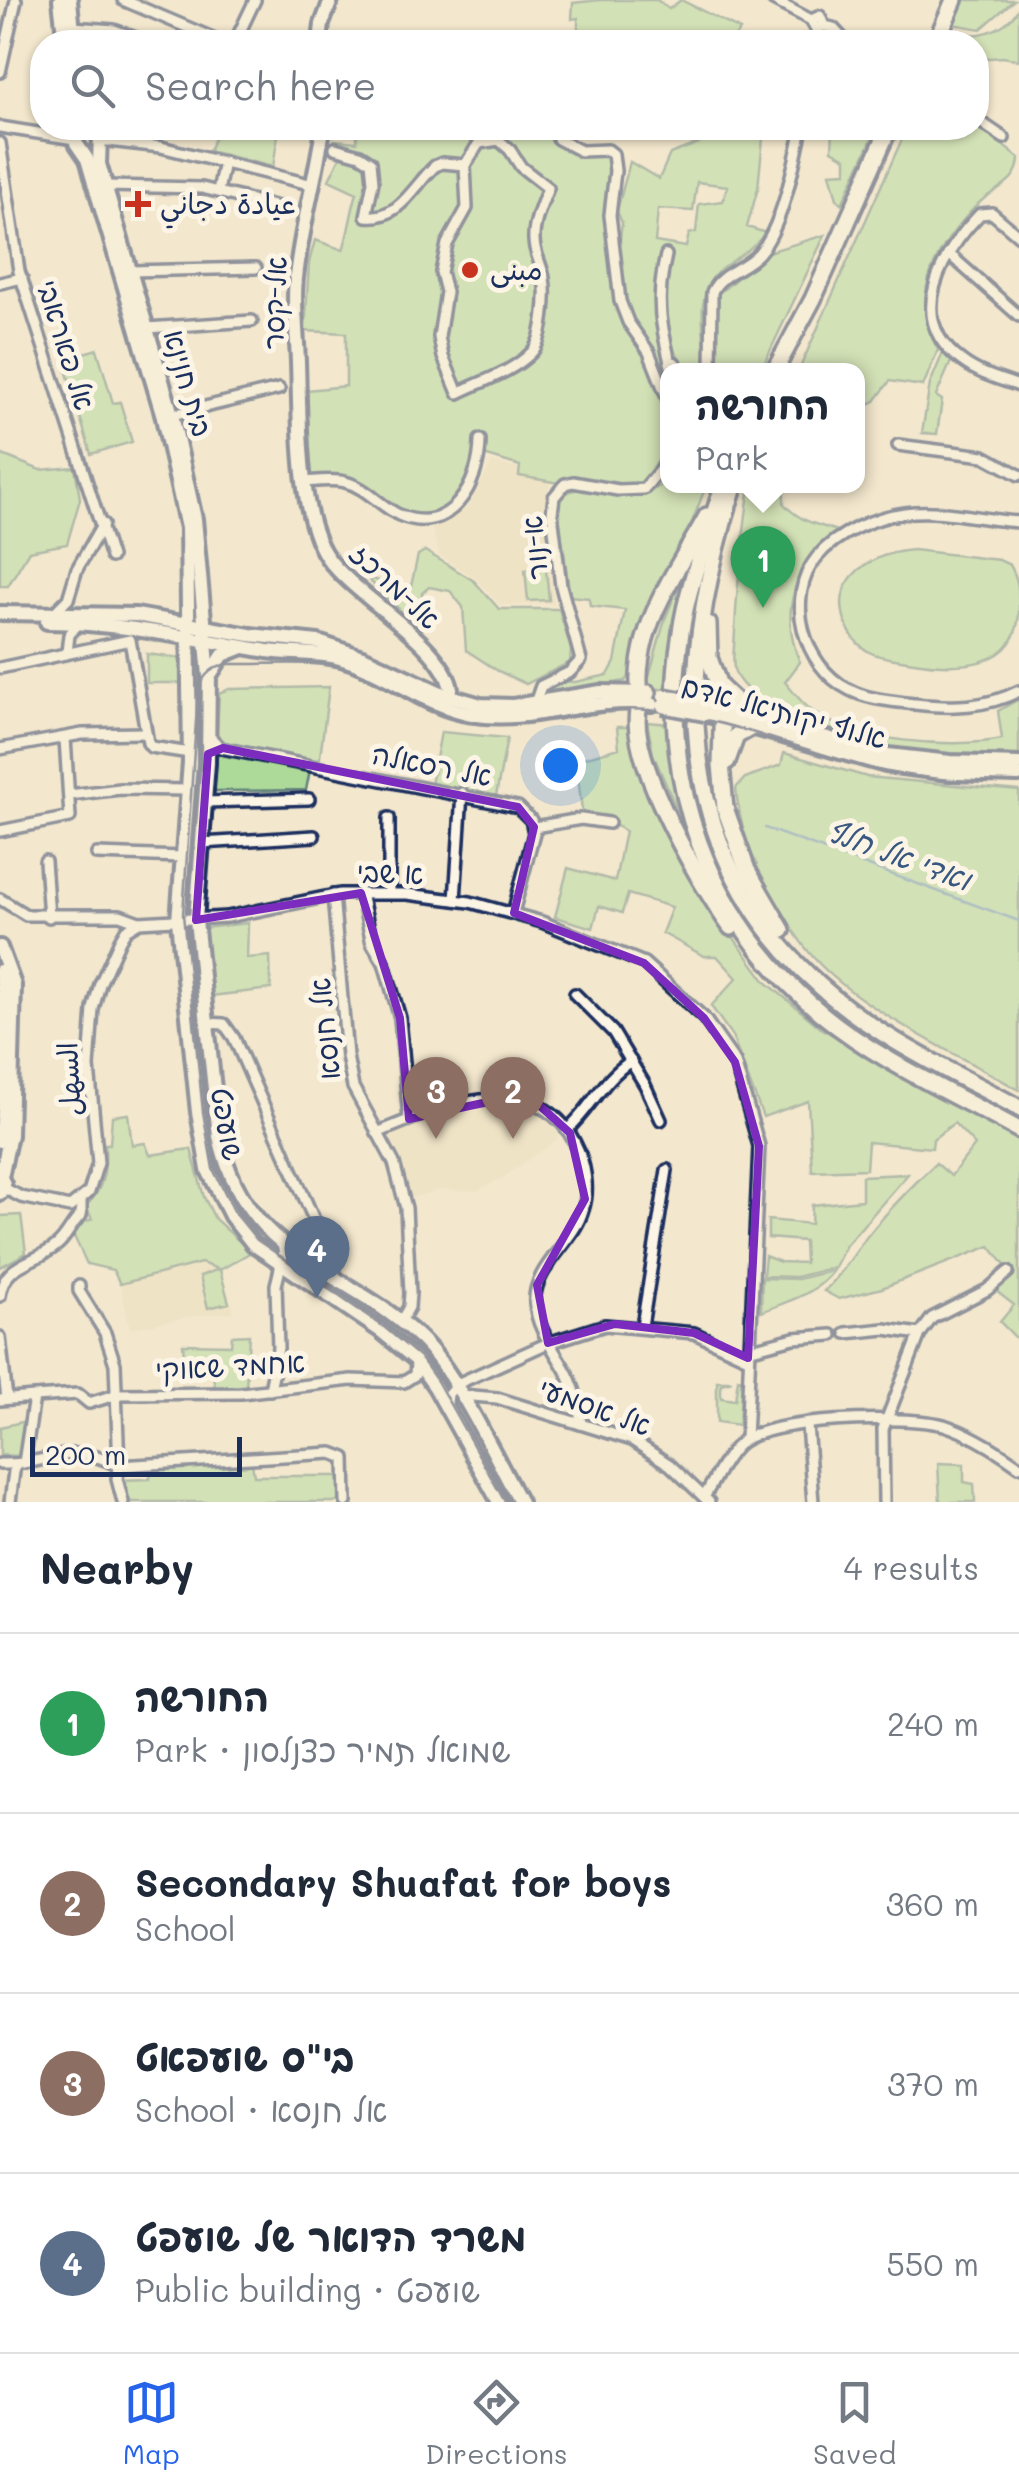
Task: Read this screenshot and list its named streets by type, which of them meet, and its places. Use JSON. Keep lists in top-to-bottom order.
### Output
{
  "streets": {
    "street": [
      "אל-קסר",
      "אל פאראבי",
      "בית חנינא",
      "א-נור",
      "אל-מרכז",
      "אלוף יקותיאל אדם",
      "אל רסאלה",
      "א שבי",
      "אל חנסא",
      "السهل",
      "שועפט",
      "אחמד שאוקי",
      "אל אסמעי"
    ]
  },
  "crossings": [
    ["אל-קסר", "אל-מרכז"],
    ["בית חנינא", "אלוף יקותיאל אדם"],
    ["בית חנינא", "שועפט"],
    ["א-נור", "אלוף יקותיאל אדם"],
    ["אל-מרכז", "אלוף יקותיאל אדם"],
    ["אלוף יקותיאל אדם", "שועפט"],
    ["א שבי", "אל חנסא"],
    ["א שבי", "שועפט"],
    ["אל חנסא", "שועפט"],
    ["שועפט", "אחמד שאוקי"],
    ["שועפט", "אל אסמעי"]
  ],
  "water": ["ואדי אל חלף"],
  "places": {
    "health": ["عيادة دجاني"],
    "other": ["مبنى"]
  },
  "scale_bar": "200 m",
  "page": {
    "search": "Search here",
    "popup": ["החורשה", "Park"],
    "pins": [
      "1",
      "2",
      "3",
      "4"
    ],
    "scale": "200 m",
    "heading": ["Nearby", "4 results"],
    "list": [
      {
        "mark": "1",
        "name": "החורשה",
        "note": "Park · שמואל תמיר כצנלסון",
        "value": "240 m"
      },
      {
        "mark": "2",
        "name": "Secondary Shuafat for boys",
        "note": "School",
        "value": "360 m"
      },
      {
        "mark": "3",
        "name": "בי\"ס שועפאט",
        "note": "School · אל חנסא",
        "value": "370 m"
      },
      {
        "mark": "4",
        "name": "משרד הדואר של שועפט",
        "note": "Public building · שועפט",
        "value": "550 m"
      }
    ],
    "nav": ["Map", "Directions", "Saved"]
  }
}
